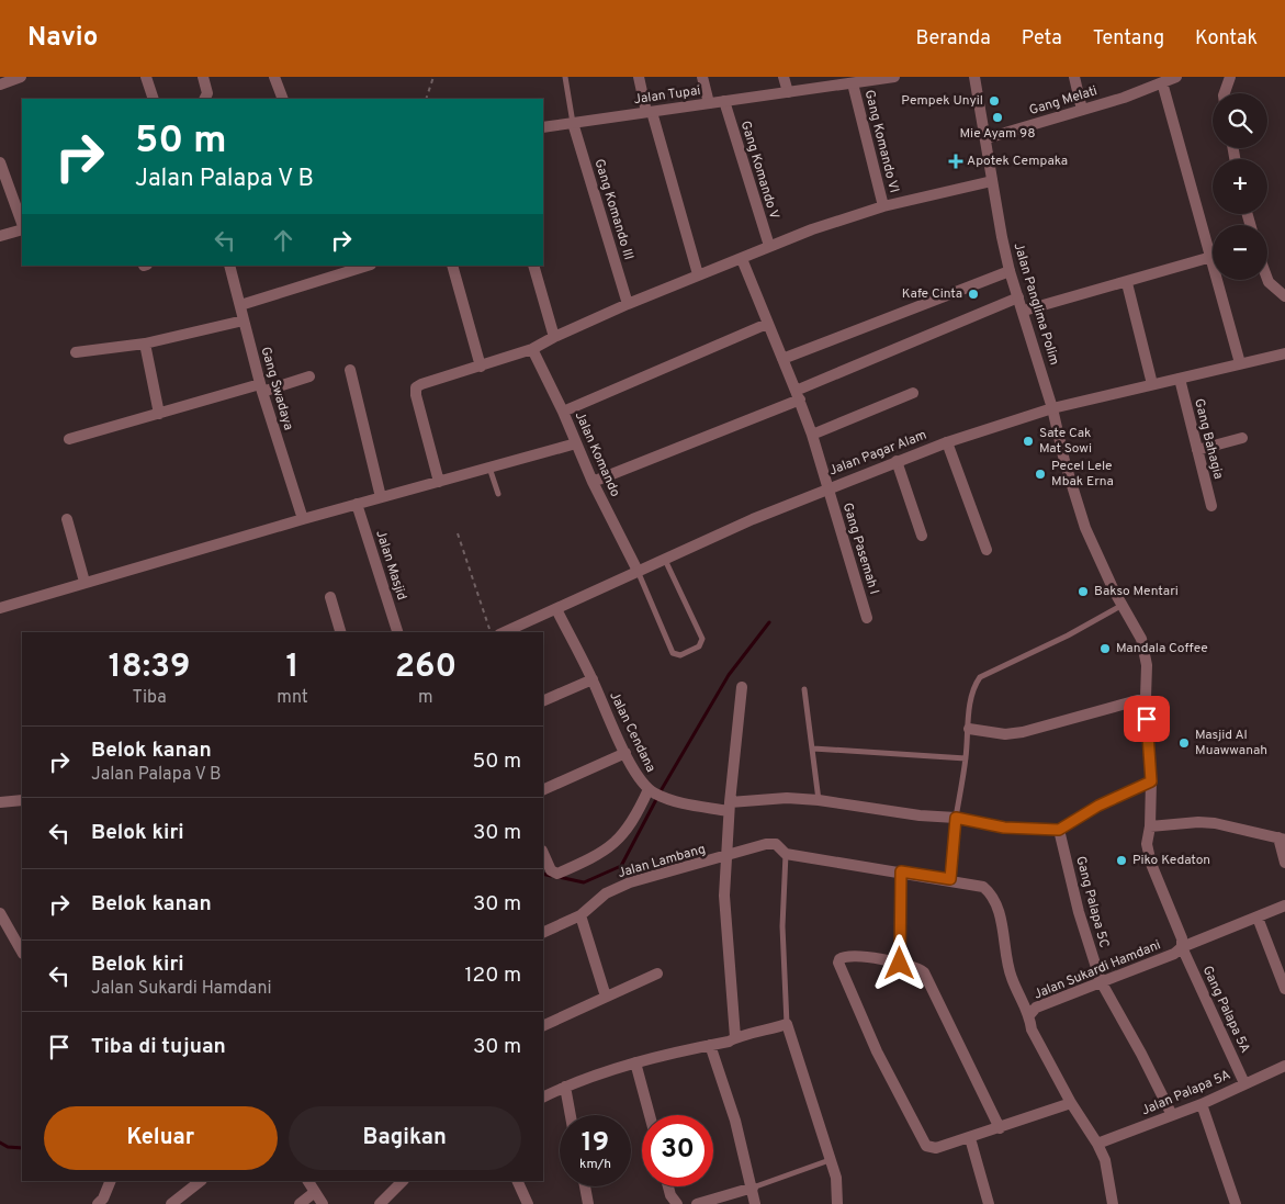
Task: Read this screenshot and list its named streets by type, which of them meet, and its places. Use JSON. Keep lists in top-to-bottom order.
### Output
{
  "streets": {
    "street": [
      "Jalan Tupai",
      "Gang Melati",
      "Gang Komando VI",
      "Gang Komando V",
      "Gang Komando III",
      "Jalan Panglima Polim",
      "Gang Swadaya",
      "Gang Bahagia",
      "Jalan Pagar Alam",
      "Jalan Komando",
      "Gang Pasemah I",
      "Jalan Masjid",
      "Jalan Cendana",
      "Jalan Lambang",
      "Gang Palapa 5C",
      "Jalan Sukardi Hamdani",
      "Gang Palapa 5A",
      "Jalan Palapa 5A"
    ]
  },
  "crossings": [
    ["Jalan Tupai", "Gang Komando VI"],
    ["Jalan Tupai", "Gang Komando V"],
    ["Jalan Tupai", "Gang Komando III"],
    ["Gang Melati", "Jalan Panglima Polim"],
    ["Jalan Panglima Polim", "Jalan Pagar Alam"],
    ["Jalan Panglima Polim", "Jalan Sukardi Hamdani"],
    ["Gang Bahagia", "Jalan Pagar Alam"],
    ["Jalan Pagar Alam", "Jalan Komando"],
    ["Jalan Pagar Alam", "Gang Pasemah I"],
    ["Jalan Pagar Alam", "Jalan Cendana"],
    ["Jalan Pagar Alam", "Jalan Sukardi Hamdani"],
    ["Jalan Lambang", "Jalan Sukardi Hamdani"],
    ["Gang Palapa 5C", "Jalan Sukardi Hamdani"],
    ["Gang Palapa 5C", "Jalan Palapa 5A"],
    ["Jalan Sukardi Hamdani", "Gang Palapa 5A"],
    ["Jalan Sukardi Hamdani", "Jalan Palapa 5A"],
    ["Gang Palapa 5A", "Jalan Palapa 5A"]
  ],
  "places": {
    "other": [
      "Pempek Unyil",
      "Mie Ayam 98",
      "Kafe Cinta",
      "Sate Cak Mat Sowi",
      "Pecel Lele Mbak Erna",
      "Bakso Mentari",
      "Mandala Coffee",
      "Masjid Al Muawwanah",
      "Piko Kedaton"
    ],
    "health": ["Apotek Cempaka"]
  },
  "page": {
    "header": "Navio",
    "nav": [
      "Beranda",
      "Peta",
      "Tentang",
      "Kontak"
    ],
    "map_buttons": ["+", "−"],
    "turn": ["50 m", "Jalan Palapa V B"],
    "eta": [
      "18:39",
      "Tiba",
      "1",
      "mnt",
      "260",
      "m"
    ],
    "list": [
      {
        "name": "Belok kanan",
        "note": "Jalan Palapa V B",
        "value": "50 m"
      },
      {
        "name": "Belok kiri",
        "value": "30 m"
      },
      {
        "name": "Belok kanan",
        "value": "30 m"
      },
      {
        "name": "Belok kiri",
        "note": "Jalan Sukardi Hamdani",
        "value": "120 m"
      },
      {
        "name": "Tiba di tujuan",
        "value": "30 m"
      }
    ],
    "buttons": ["Keluar", "Bagikan"],
    "speed": "19 km/h",
    "limit": "30"
  }
}
